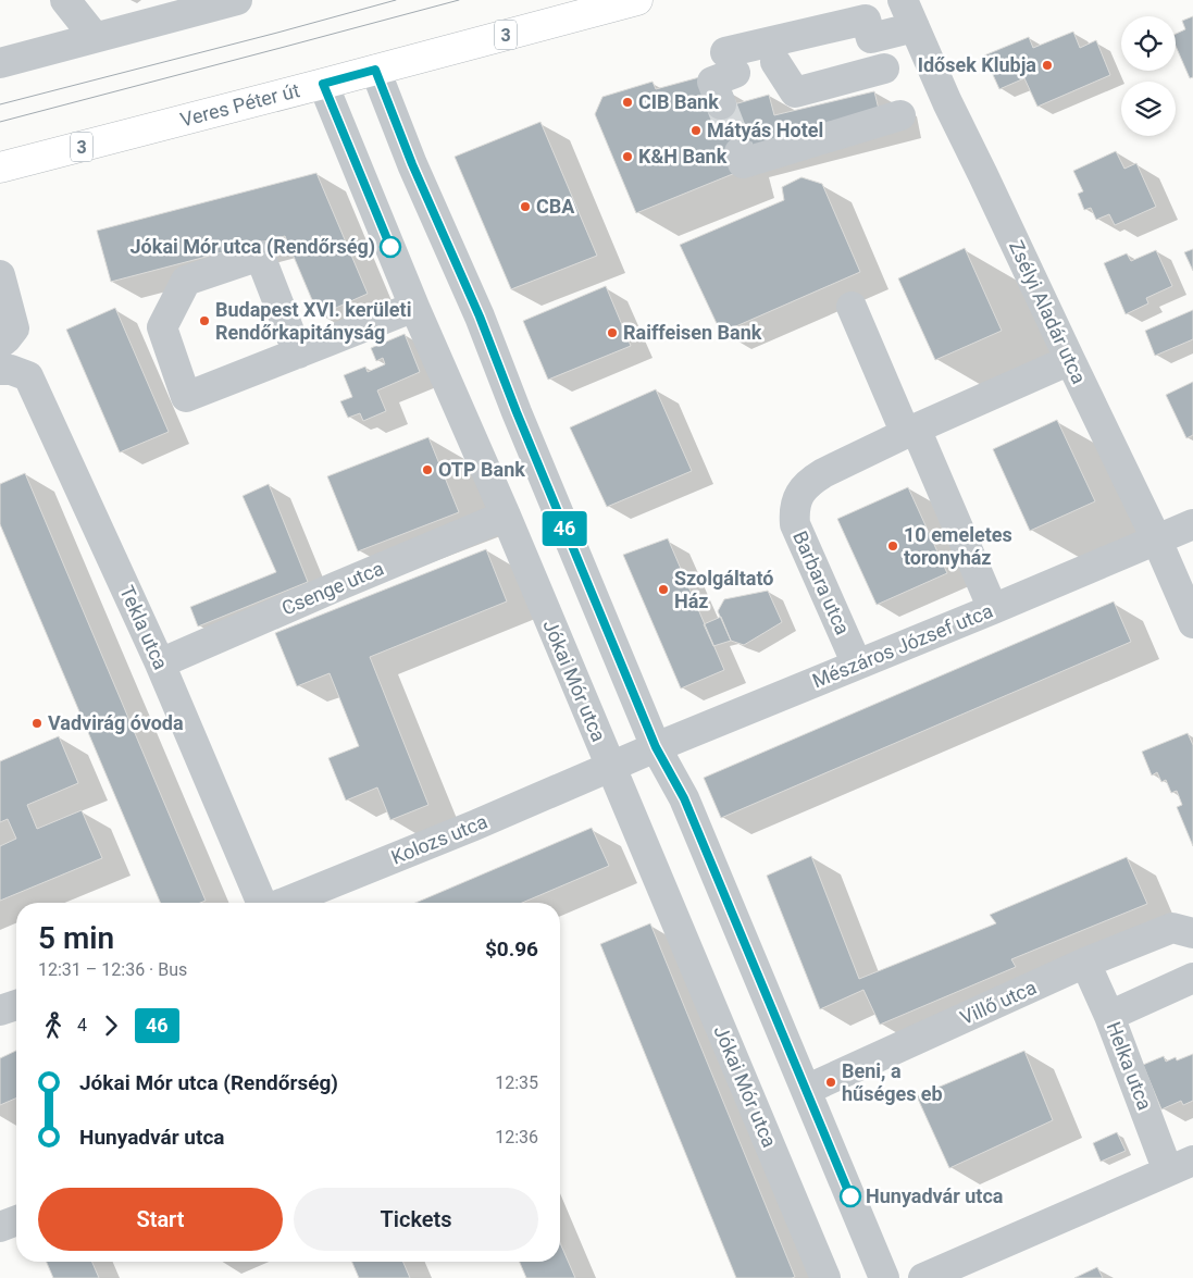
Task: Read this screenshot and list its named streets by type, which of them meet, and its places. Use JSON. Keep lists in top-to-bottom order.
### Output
{
  "streets": {
    "main road": ["3", "Veres Péter út"],
    "street": [
      "Zsélyi Aladár utca",
      "Barbara utca",
      "Csenge utca",
      "Tekla utca",
      "Mészáros József utca",
      "Jókai Mór utca",
      "Kolozs utca",
      "Villő utca",
      "Helka utca"
    ]
  },
  "crossings": [
    ["Veres Péter út", "Jókai Mór utca"],
    ["Zsélyi Aladár utca", "Barbara utca"],
    ["Zsélyi Aladár utca", "Mészáros József utca"],
    ["Barbara utca", "Mészáros József utca"],
    ["Csenge utca", "Tekla utca"],
    ["Csenge utca", "Jókai Mór utca"],
    ["Mészáros József utca", "Jókai Mór utca"],
    ["Mészáros József utca", "Kolozs utca"],
    ["Jókai Mór utca", "Kolozs utca"],
    ["Villő utca", "Helka utca"]
  ],
  "places": [
    "Idősek Klubja",
    "CIB Bank",
    "Mátyás Hotel",
    "K&H Bank",
    "CBA",
    "Jókai Mór utca (Rendőrség)",
    "Budapest XVI. kerületi Rendőrkapitányság",
    "Raiffeisen Bank",
    "OTP Bank",
    "10 emeletes toronyház",
    "Szolgáltató Ház",
    "Vadvirág óvoda",
    "Beni, a hűséges eb",
    "Hunyadvár utca"
  ],
  "lines": ["bus line 46"],
  "page": {
    "on_map": "46",
    "heading": ["5 min", "12:31 – 12:36 · Bus", "$0.96"],
    "legs": ["4", "46"],
    "list": [
      {
        "name": "Jókai Mór utca (Rendőrség)",
        "value": "12:35"
      },
      {
        "name": "Hunyadvár utca",
        "value": "12:36"
      }
    ],
    "buttons": ["Start", "Tickets"]
  }
}
